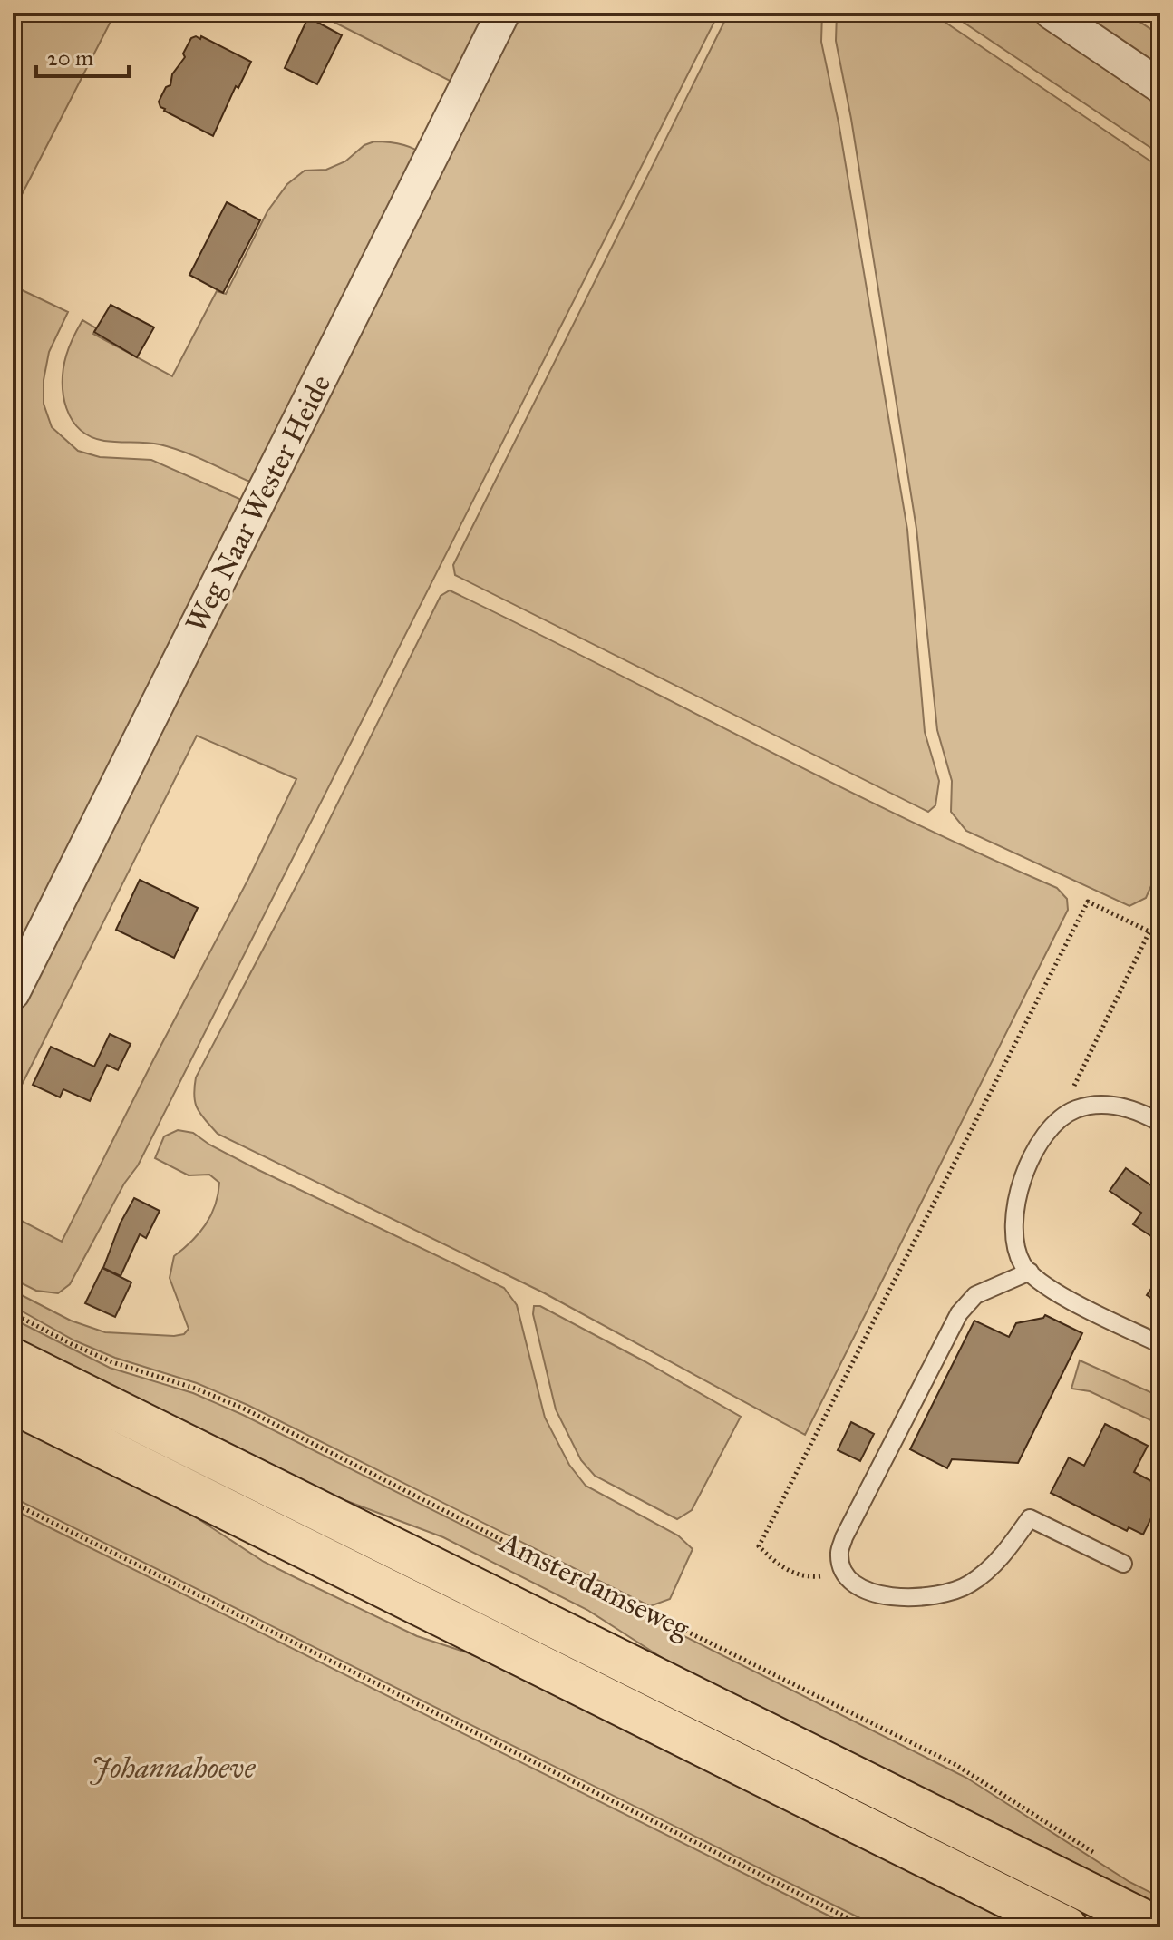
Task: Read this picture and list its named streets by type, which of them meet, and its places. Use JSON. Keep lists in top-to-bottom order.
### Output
{
  "streets": {
    "main road": ["Amsterdamseweg"],
    "street": ["Weg Naar Wester Heide"]
  },
  "parks": ["Johannahoeve"],
  "scale_bar": "20 m"
}
